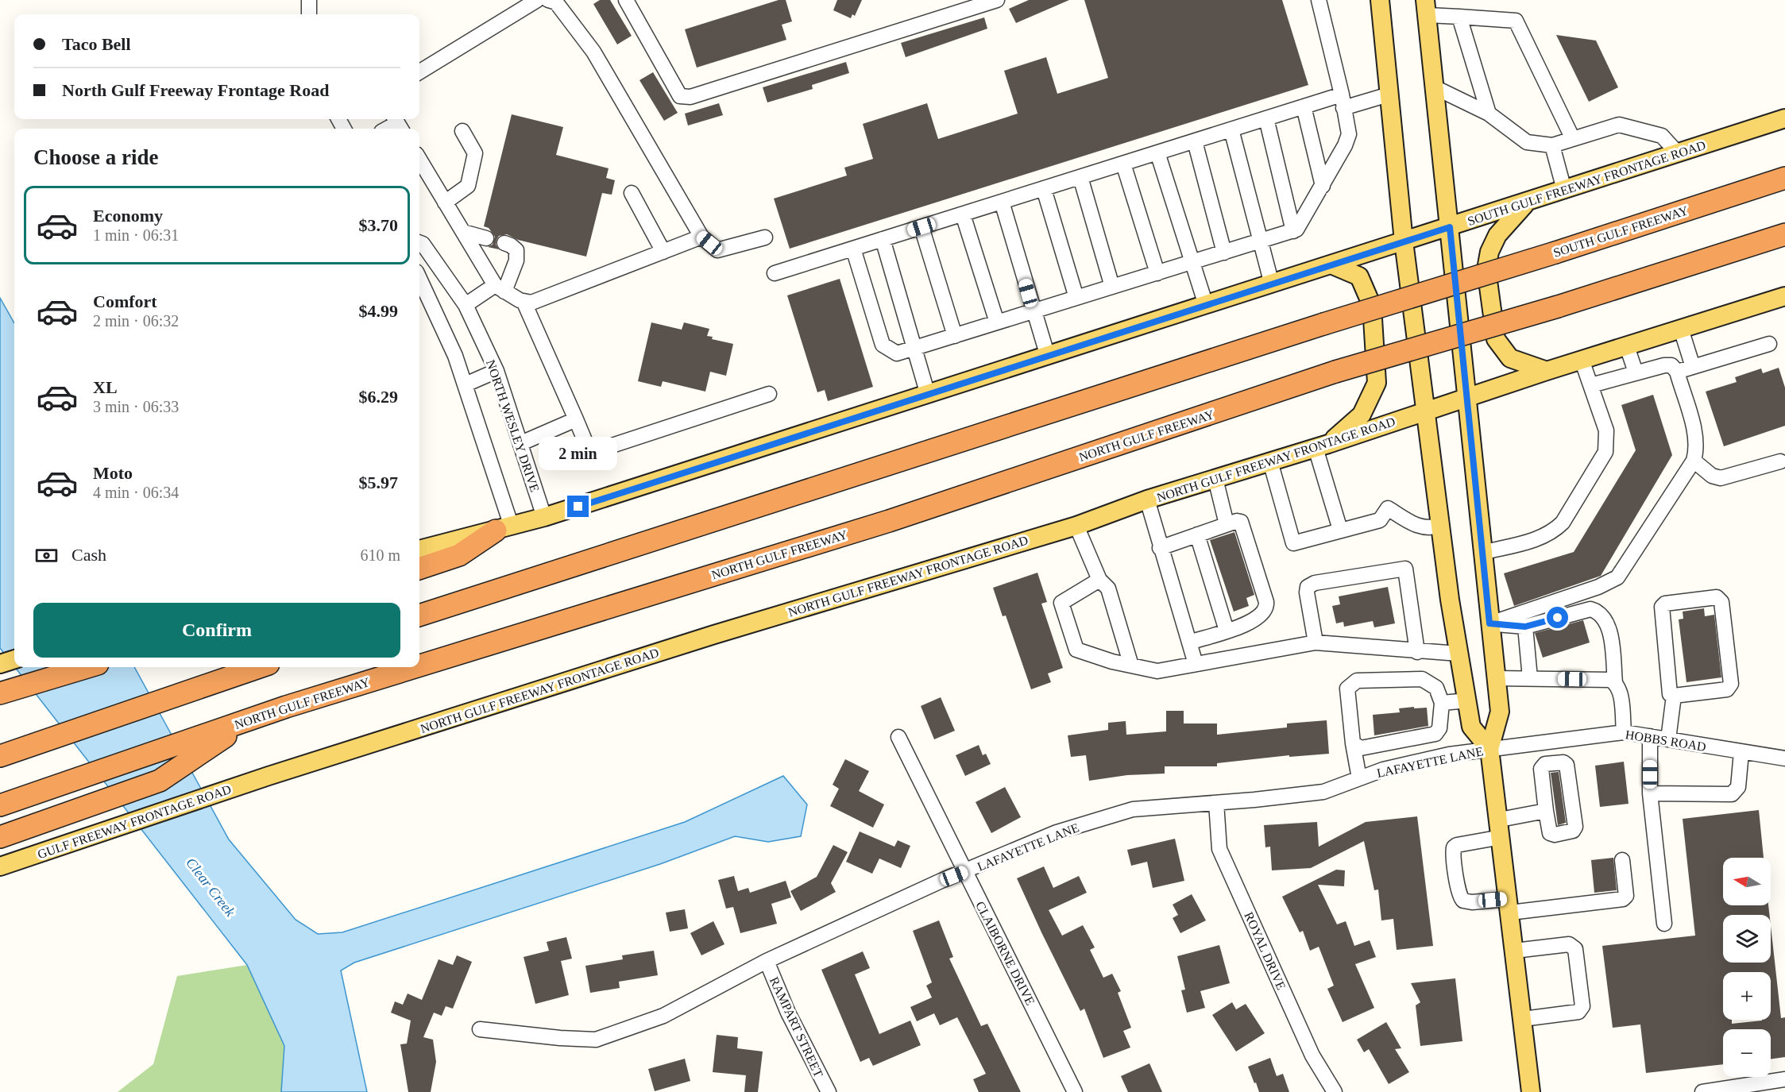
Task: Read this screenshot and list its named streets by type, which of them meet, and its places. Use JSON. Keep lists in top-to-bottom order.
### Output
{
  "streets": {
    "highway": ["SOUTH GULF FREEWAY", "NORTH GULF FREEWAY"],
    "main road": ["SOUTH GULF FREEWAY FRONTAGE ROAD", "NORTH GULF FREEWAY FRONTAGE ROAD", "GULF FREEWAY FRONTAGE ROAD"],
    "street": [
      "NORTH WESLEY DRIVE",
      "HOBBS ROAD",
      "LAFAYETTE LANE",
      "ROYAL DRIVE",
      "CLAIBORNE DRIVE",
      "RAMPART STREET"
    ]
  },
  "crossings": [
    ["NORTH GULF FREEWAY FRONTAGE ROAD", "GULF FREEWAY FRONTAGE ROAD"],
    ["HOBBS ROAD", "LAFAYETTE LANE"],
    ["LAFAYETTE LANE", "ROYAL DRIVE"],
    ["LAFAYETTE LANE", "CLAIBORNE DRIVE"],
    ["LAFAYETTE LANE", "RAMPART STREET"]
  ],
  "water": ["Clear Creek"],
  "north": "left",
  "page": {
    "banner": ["Taco Bell", "North Gulf Freeway Frontage Road"],
    "heading": "Choose a ride",
    "list": [
      {
        "name": "Economy",
        "note": "1 min · 06:31",
        "value": "$3.70"
      },
      {
        "name": "Comfort",
        "note": "2 min · 06:32",
        "value": "$4.99"
      },
      {
        "name": "XL",
        "note": "3 min · 06:33",
        "value": "$6.29"
      },
      {
        "name": "Moto",
        "note": "4 min · 06:34",
        "value": "$5.97"
      }
    ],
    "bubble": "2 min",
    "pay": ["Cash", "610 m"],
    "buttons": "Confirm",
    "map_buttons": ["+", "−"]
  }
}
